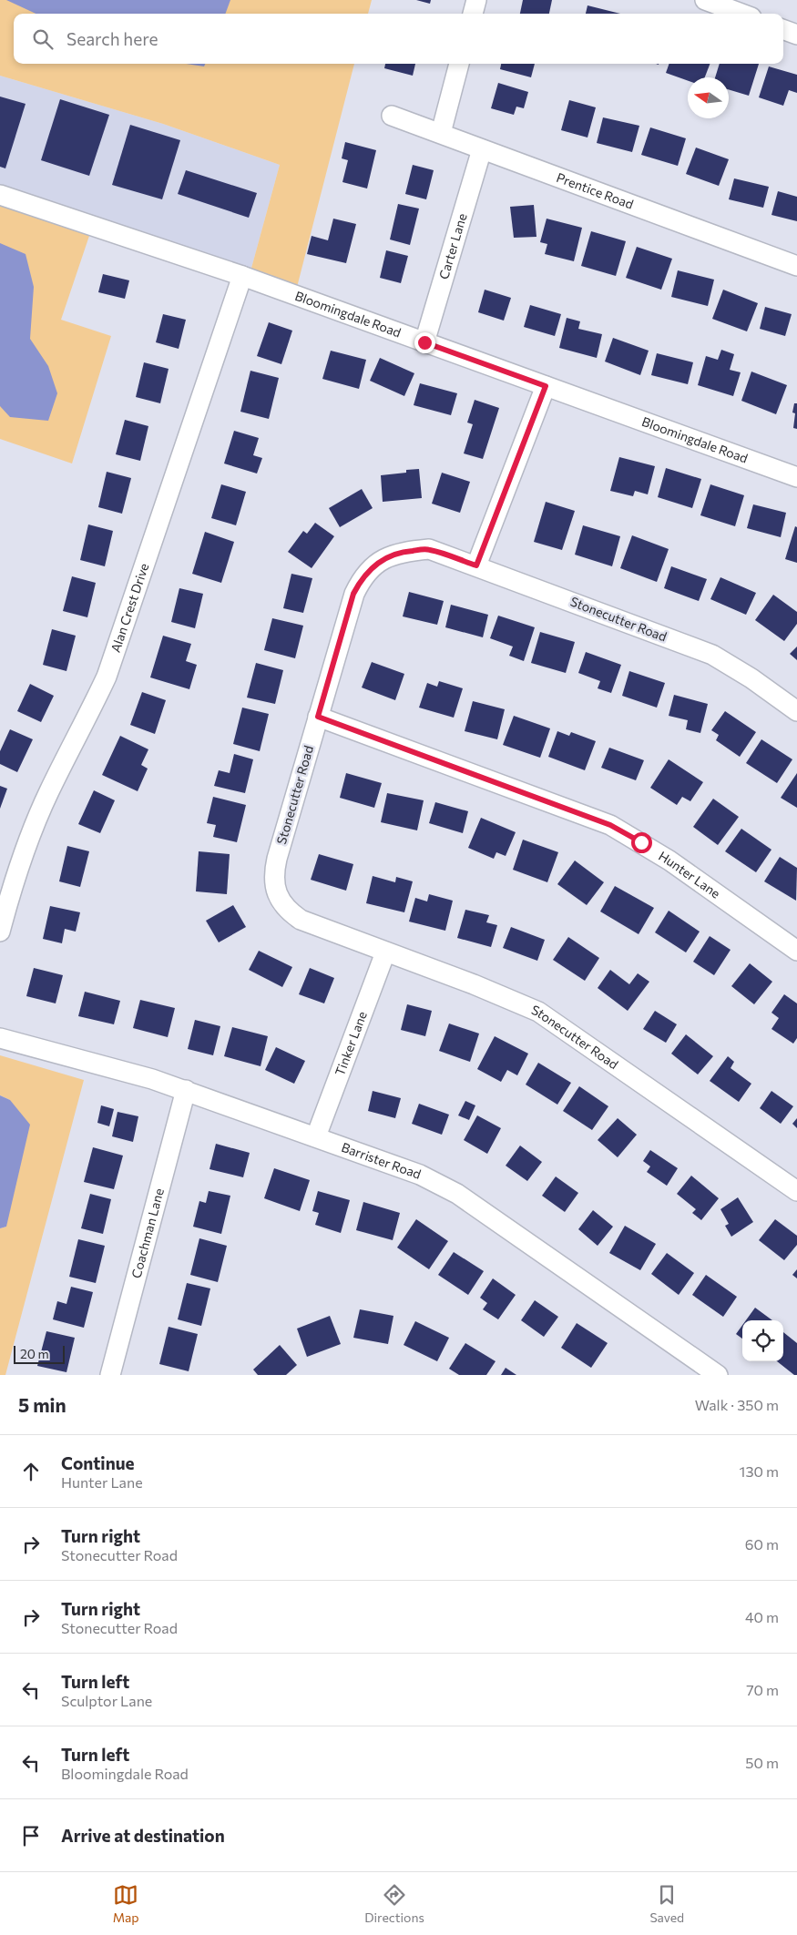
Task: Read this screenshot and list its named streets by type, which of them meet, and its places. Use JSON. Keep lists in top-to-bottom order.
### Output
{
  "streets": {
    "street": [
      "Prentice Road",
      "Carter Lane",
      "Bloomingdale Road",
      "Alan Crest Drive",
      "Stonecutter Road",
      "Hunter Lane",
      "Tinker Lane",
      "Barrister Road",
      "Coachman Lane"
    ]
  },
  "crossings": [
    ["Prentice Road", "Carter Lane"],
    ["Carter Lane", "Bloomingdale Road"],
    ["Bloomingdale Road", "Alan Crest Drive"],
    ["Stonecutter Road", "Hunter Lane"],
    ["Stonecutter Road", "Tinker Lane"],
    ["Tinker Lane", "Barrister Road"],
    ["Barrister Road", "Coachman Lane"]
  ],
  "scale_bar": "20 m",
  "north": "left",
  "page": {
    "search": "Search here",
    "scale": "20 m",
    "heading": ["5 min", "Walk · 350 m"],
    "list": [
      ["Continue", "Hunter Lane", "130 m"],
      ["Turn right", "Stonecutter Road", "60 m"],
      ["Turn right", "Stonecutter Road", "40 m"],
      ["Turn left", "Sculptor Lane", "70 m"],
      ["Turn left", "Bloomingdale Road", "50 m"],
      "Arrive at destination"
    ],
    "nav": ["Map", "Directions", "Saved"]
  }
}
